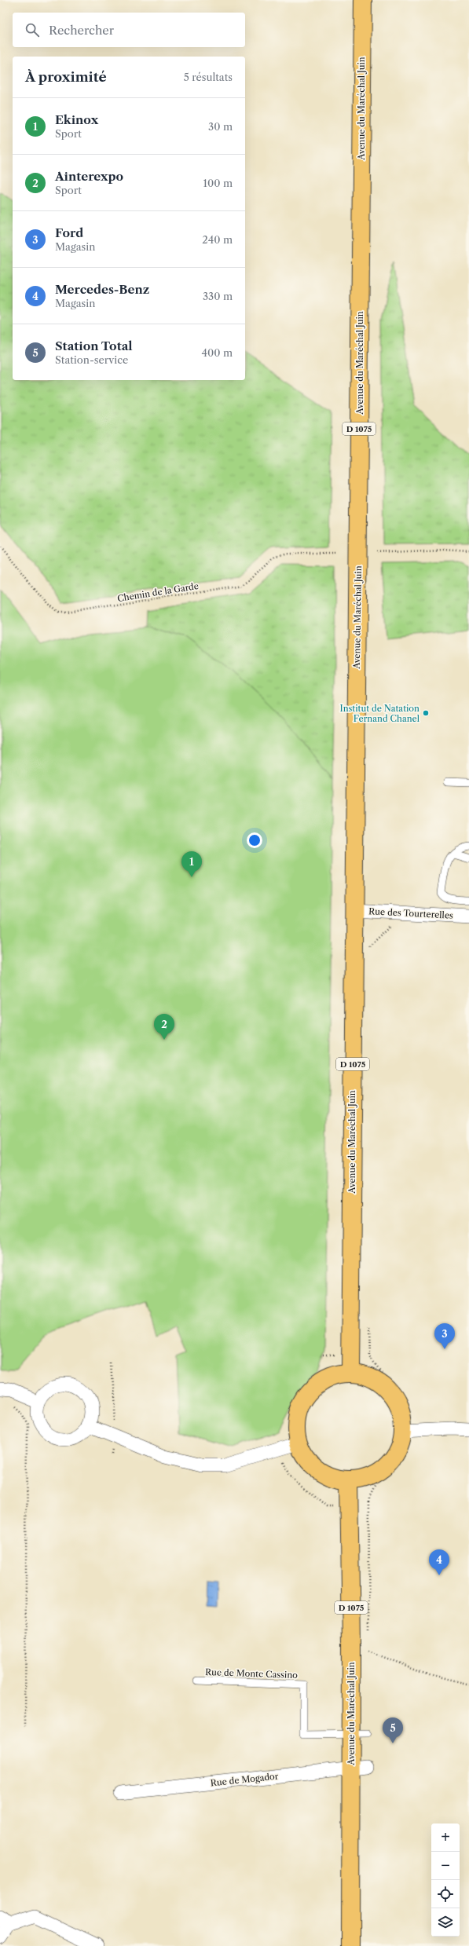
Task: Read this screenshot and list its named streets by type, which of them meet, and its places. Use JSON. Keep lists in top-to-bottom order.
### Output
{
  "streets": {
    "main road": ["Avenue du Maréchal Juin", "D 1075"],
    "street": ["Rue des Tourterelles", "Rue de Mogador"],
    "lane": ["Rue de Monte Cassino"],
    "path": ["Chemin de la Garde"]
  },
  "crossings": [
    ["Avenue du Maréchal Juin", "Rue des Tourterelles"],
    ["Avenue du Maréchal Juin", "Rue de Monte Cassino"],
    ["Avenue du Maréchal Juin", "Rue de Mogador"]
  ],
  "places": ["Institut de Natation Fernand Chanel"],
  "page": {
    "search": "Rechercher",
    "heading": ["À proximité", "5 résultats"],
    "list": [
      {
        "mark": "1",
        "name": "Ekinox",
        "note": "Sport",
        "value": "30 m"
      },
      {
        "mark": "2",
        "name": "Ainterexpo",
        "note": "Sport",
        "value": "100 m"
      },
      {
        "mark": "3",
        "name": "Ford",
        "note": "Magasin",
        "value": "240 m"
      },
      {
        "mark": "4",
        "name": "Mercedes-Benz",
        "note": "Magasin",
        "value": "330 m"
      },
      {
        "mark": "5",
        "name": "Station Total",
        "note": "Station-service",
        "value": "400 m"
      }
    ],
    "pins": [
      "1",
      "2",
      "3",
      "4",
      "5"
    ],
    "map_buttons": ["+", "−"]
  }
}
